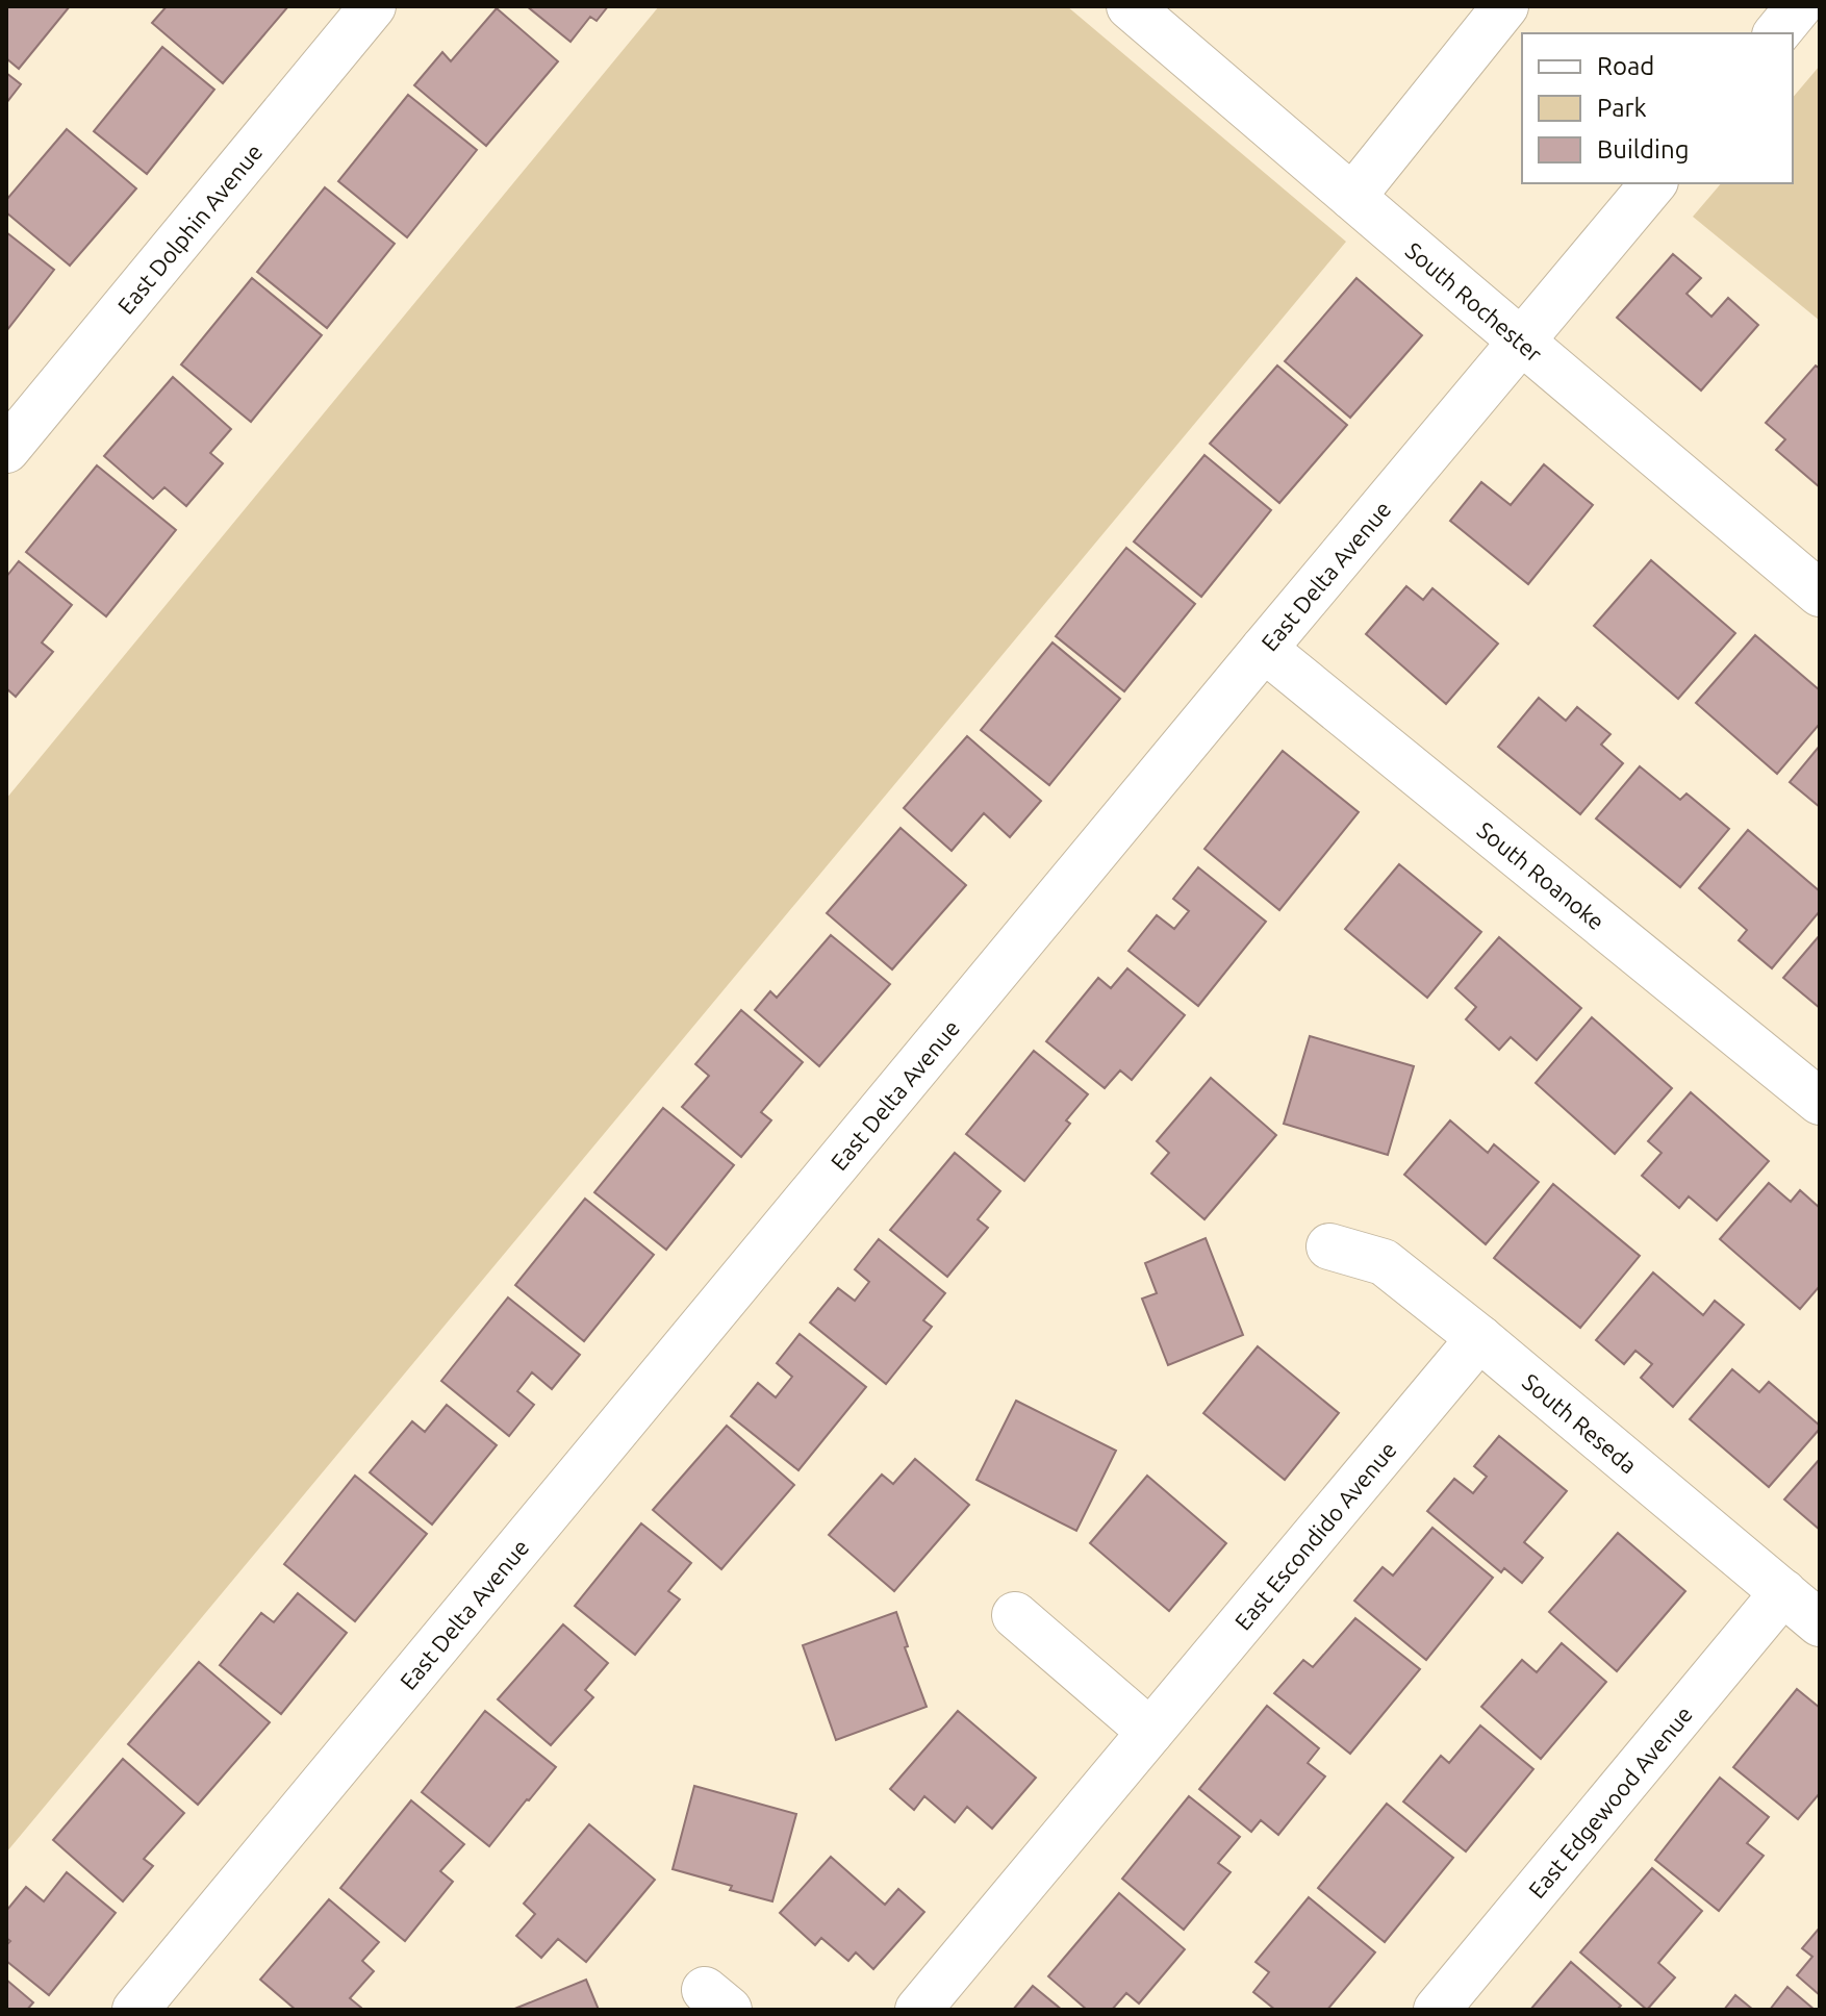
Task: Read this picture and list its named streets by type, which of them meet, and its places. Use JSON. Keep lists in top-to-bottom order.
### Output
{
  "streets": {
    "street": [
      "East Dolphin Avenue",
      "South Rochester",
      "East Delta Avenue",
      "South Roanoke",
      "South Reseda",
      "East Escondido Avenue",
      "East Edgewood Avenue"
    ]
  },
  "crossings": [
    ["South Rochester", "East Delta Avenue"],
    ["East Delta Avenue", "South Roanoke"],
    ["South Reseda", "East Escondido Avenue"],
    ["South Reseda", "East Edgewood Avenue"]
  ],
  "legend": ["Road", "Park", "Building"]
}
